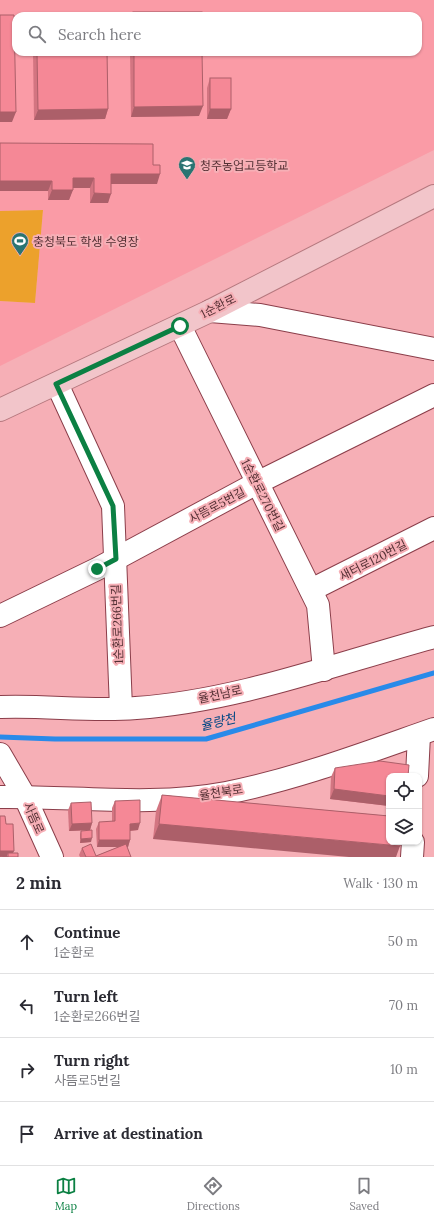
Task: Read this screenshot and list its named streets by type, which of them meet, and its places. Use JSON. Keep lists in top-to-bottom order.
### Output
{
  "streets": {
    "main road": ["1순환로"],
    "street": [
      "1순환로270번길",
      "사뜸로5번길",
      "새터로120번길",
      "1순환로266번길",
      "율천남로",
      "율천북로",
      "사뜸로"
    ]
  },
  "crossings": [
    ["1순환로", "1순환로270번길"],
    ["1순환로", "1순환로266번길"],
    ["1순환로270번길", "사뜸로5번길"],
    ["1순환로270번길", "새터로120번길"],
    ["1순환로270번길", "율천남로"],
    ["사뜸로5번길", "1순환로266번길"],
    ["1순환로266번길", "율천남로"],
    ["율천북로", "사뜸로"]
  ],
  "water": ["율량천"],
  "places": {
    "school or university": ["청주농업고등학교"],
    "sports": ["충청북도 학생 수영장"]
  },
  "page": {
    "search": "Search here",
    "heading": ["2 min", "Walk · 130 m"],
    "list": [
      ["Continue", "1순환로", "50 m"],
      ["Turn left", "1순환로266번길", "70 m"],
      ["Turn right", "사뜸로5번길", "10 m"],
      "Arrive at destination"
    ],
    "nav": ["Map", "Directions", "Saved"]
  }
}
